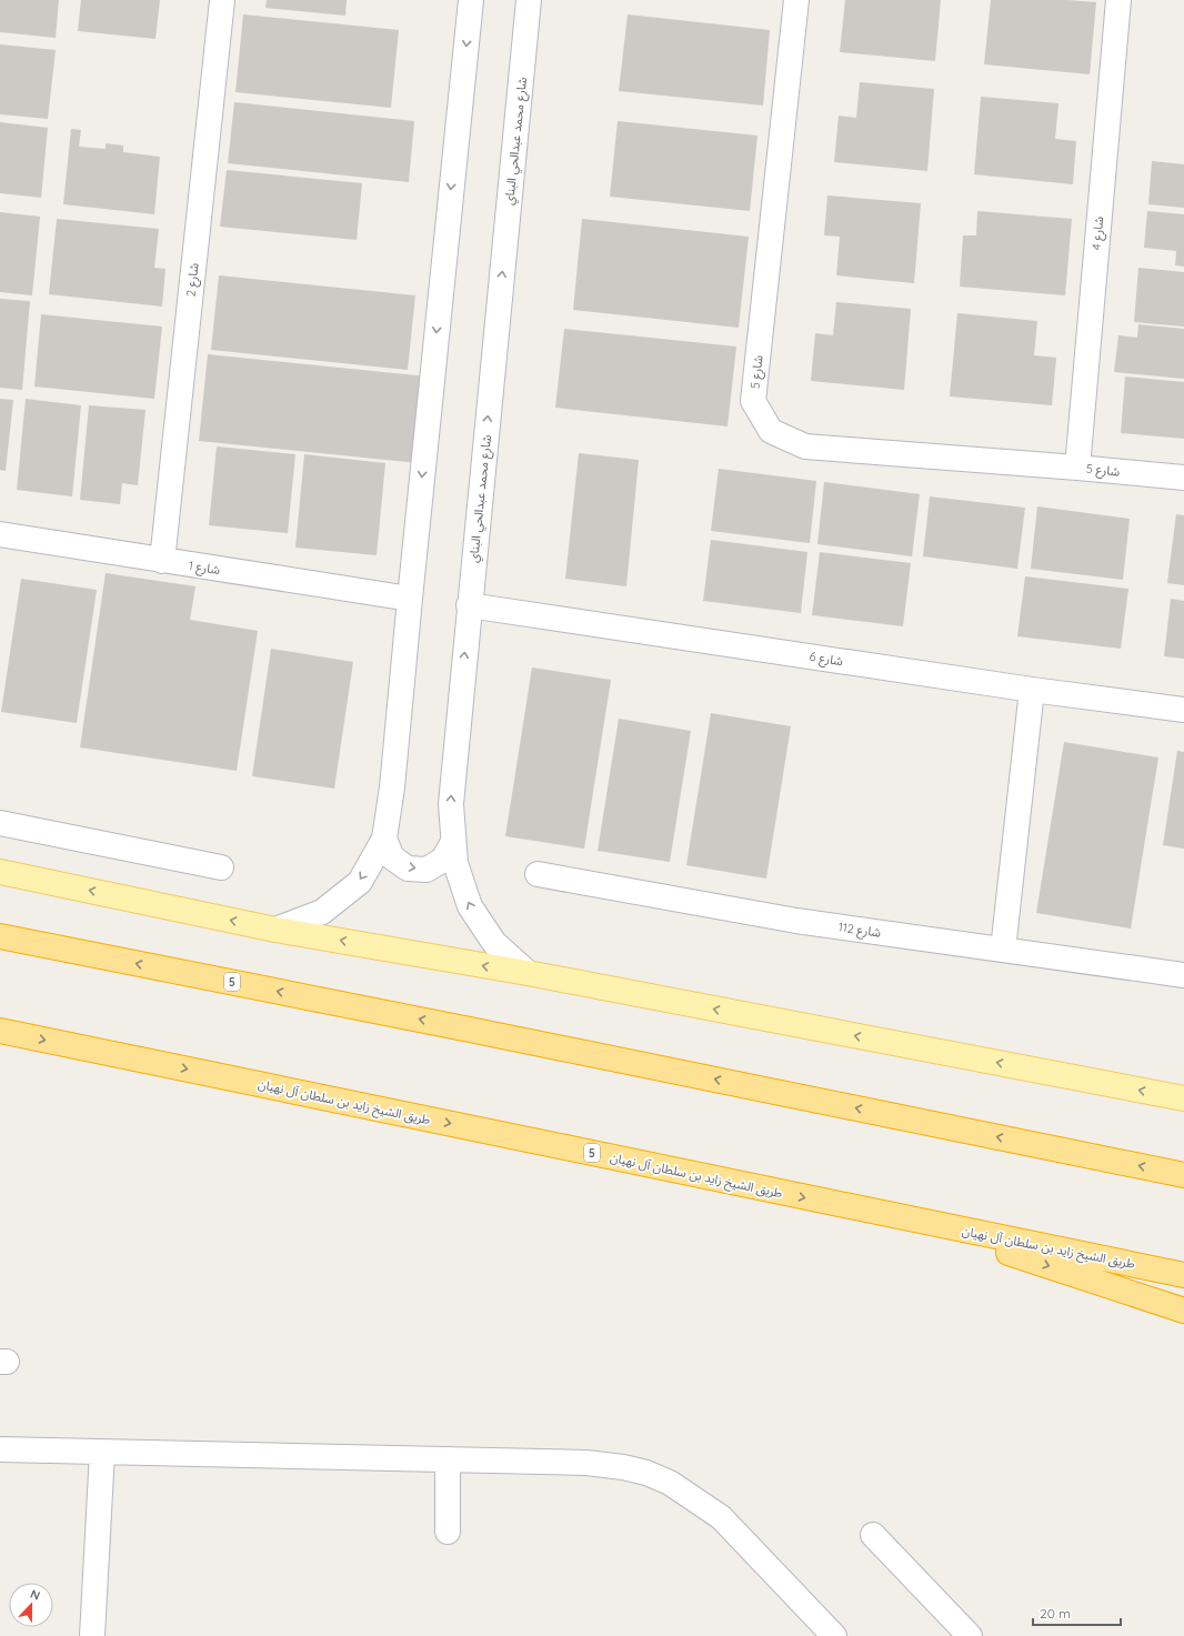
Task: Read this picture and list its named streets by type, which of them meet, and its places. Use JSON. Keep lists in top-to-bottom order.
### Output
{
  "streets": {
    "highway": ["5", "طريق الشيخ زايد بن سلطان آل نهيان"],
    "street": [
      "شارع محمد عبدالحي البناي",
      "شارع 4",
      "شارع 2",
      "شارع 5",
      "شارع 1",
      "شارع 6",
      "شارع 112"
    ]
  },
  "crossings": [
    ["شارع محمد عبدالحي البناي", "شارع 6"],
    ["شارع 4", "شارع 5"],
    ["شارع 2", "شارع 1"]
  ],
  "scale_bar": "20 m",
  "north": "top"
}
